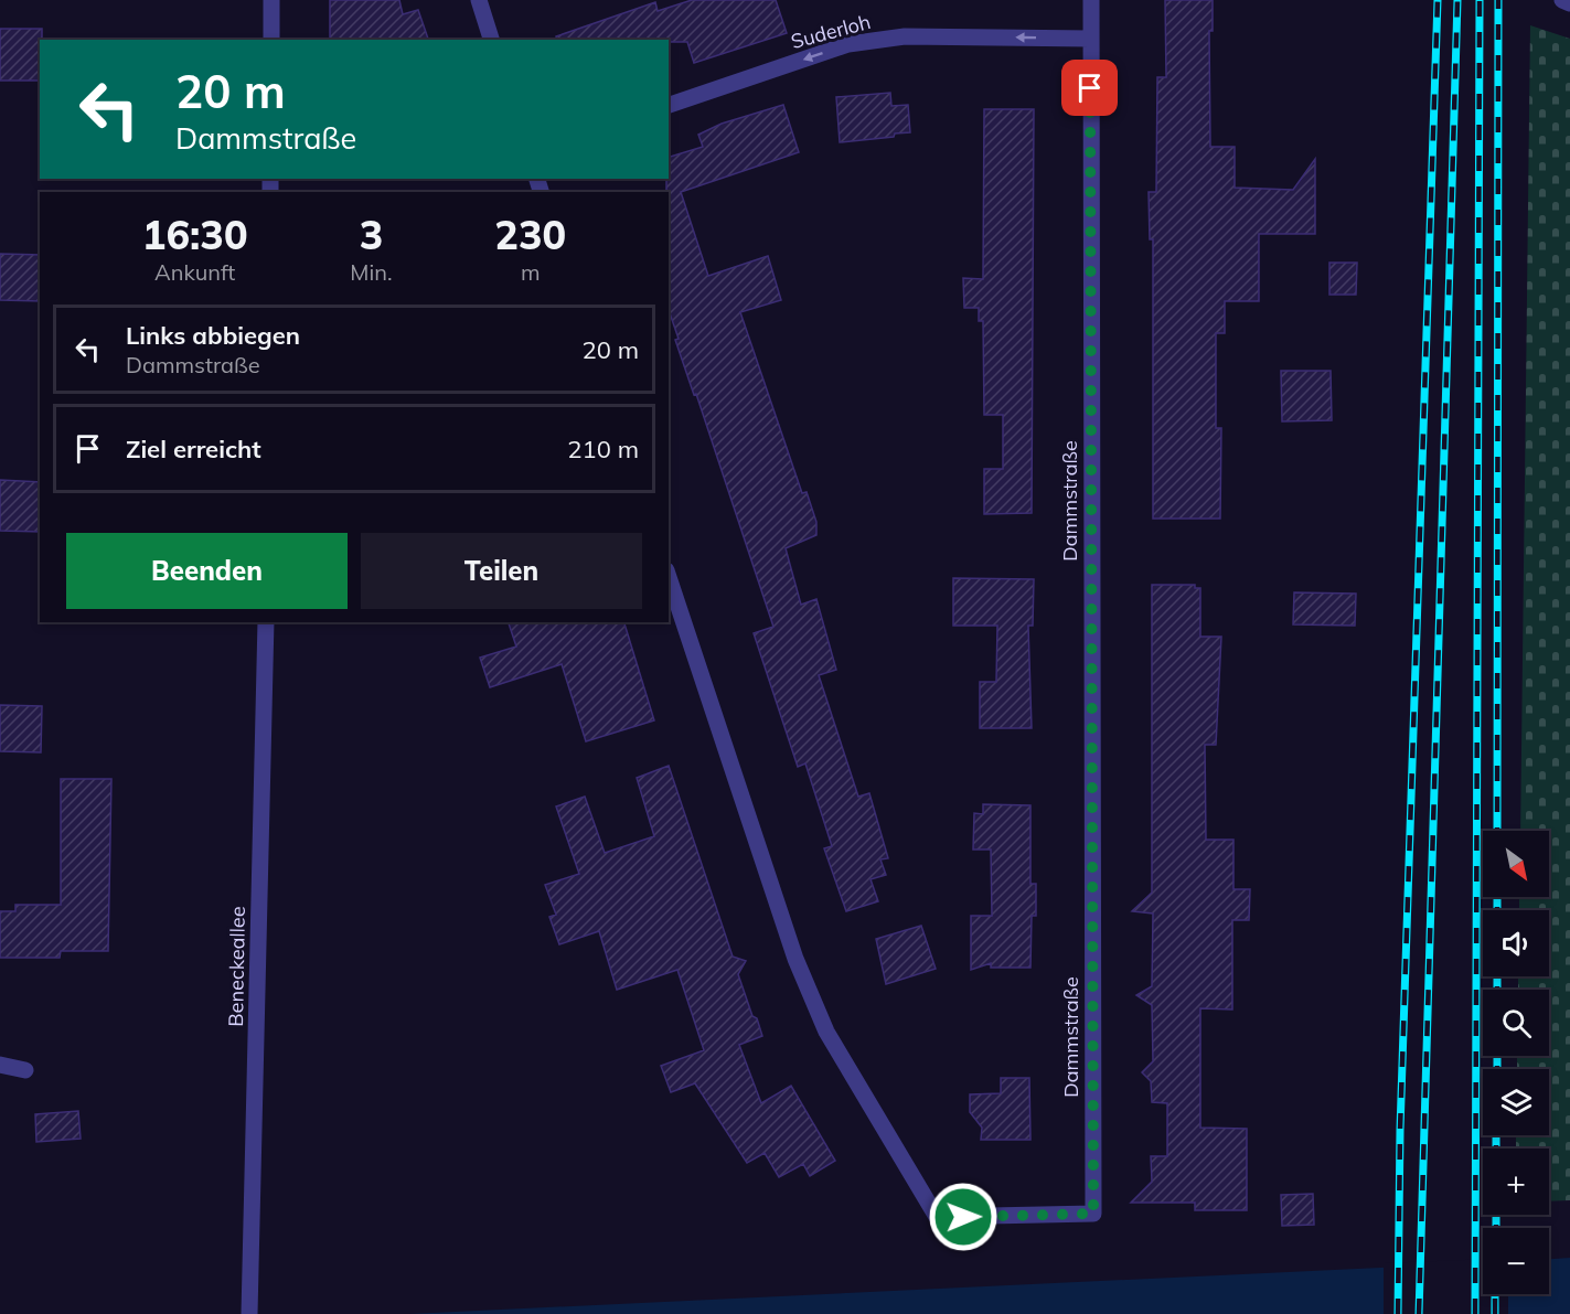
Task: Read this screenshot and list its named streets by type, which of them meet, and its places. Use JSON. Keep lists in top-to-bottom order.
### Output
{
  "streets": {
    "street": ["Suderloh", "Dammstraße", "Beneckeallee"]
  },
  "crossings": [
    ["Suderloh", "Dammstraße"]
  ],
  "one_way": ["Suderloh"],
  "north": "bottom right",
  "page": {
    "turn": ["20 m", "Dammstraße"],
    "eta": [
      "16:30",
      "Ankunft",
      "3",
      "Min.",
      "230",
      "m"
    ],
    "list": [
      {
        "name": "Links abbiegen",
        "note": "Dammstraße",
        "value": "20 m"
      },
      {
        "name": "Ziel erreicht",
        "value": "210 m"
      }
    ],
    "buttons": ["Beenden", "Teilen"],
    "map_buttons": ["+", "−"]
  }
}
